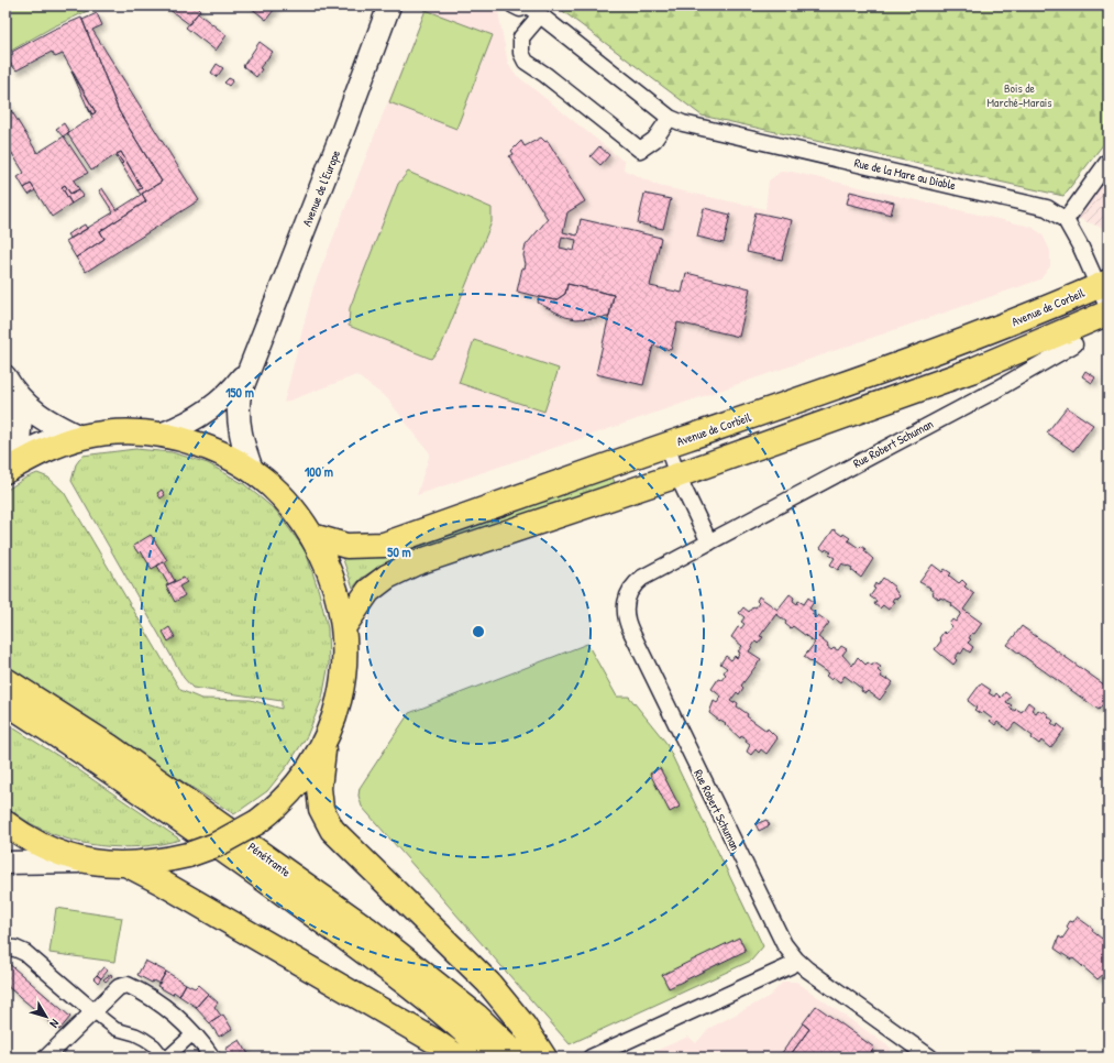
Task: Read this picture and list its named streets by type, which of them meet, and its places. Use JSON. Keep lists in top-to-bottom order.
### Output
{
  "streets": {
    "main road": ["Avenue de l'Europe", "Avenue de Corbeil", "Pénétrante"],
    "street": ["Rue de la Mare au Diable", "Rue Robert Schuman"]
  },
  "parks": ["Bois de Marché-Marais"],
  "north": "bottom right",
  "rings": ["150 m", "100 m", "50 m"]
}
